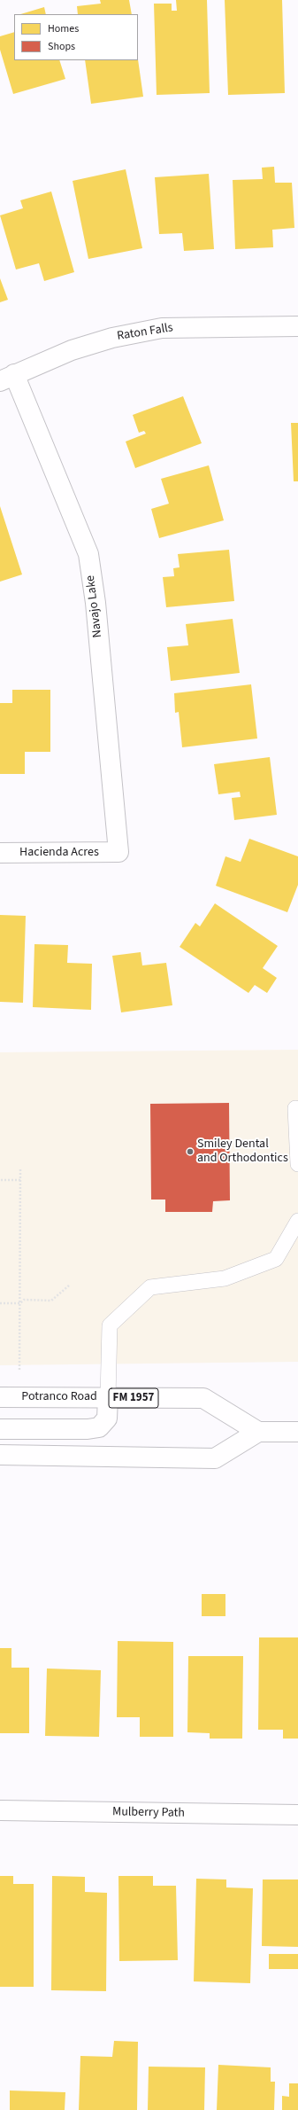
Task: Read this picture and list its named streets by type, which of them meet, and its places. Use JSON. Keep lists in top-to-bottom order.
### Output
{
  "streets": {
    "street": [
      "Raton Falls",
      "Navajo Lake",
      "Hacienda Acres",
      "Potranco Road",
      "FM 1957",
      "Mulberry Path"
    ]
  },
  "crossings": [
    ["Raton Falls", "Navajo Lake"],
    ["Navajo Lake", "Hacienda Acres"]
  ],
  "places": ["Smiley Dental and Orthodontics"],
  "legend": ["Homes", "Shops"]
}
